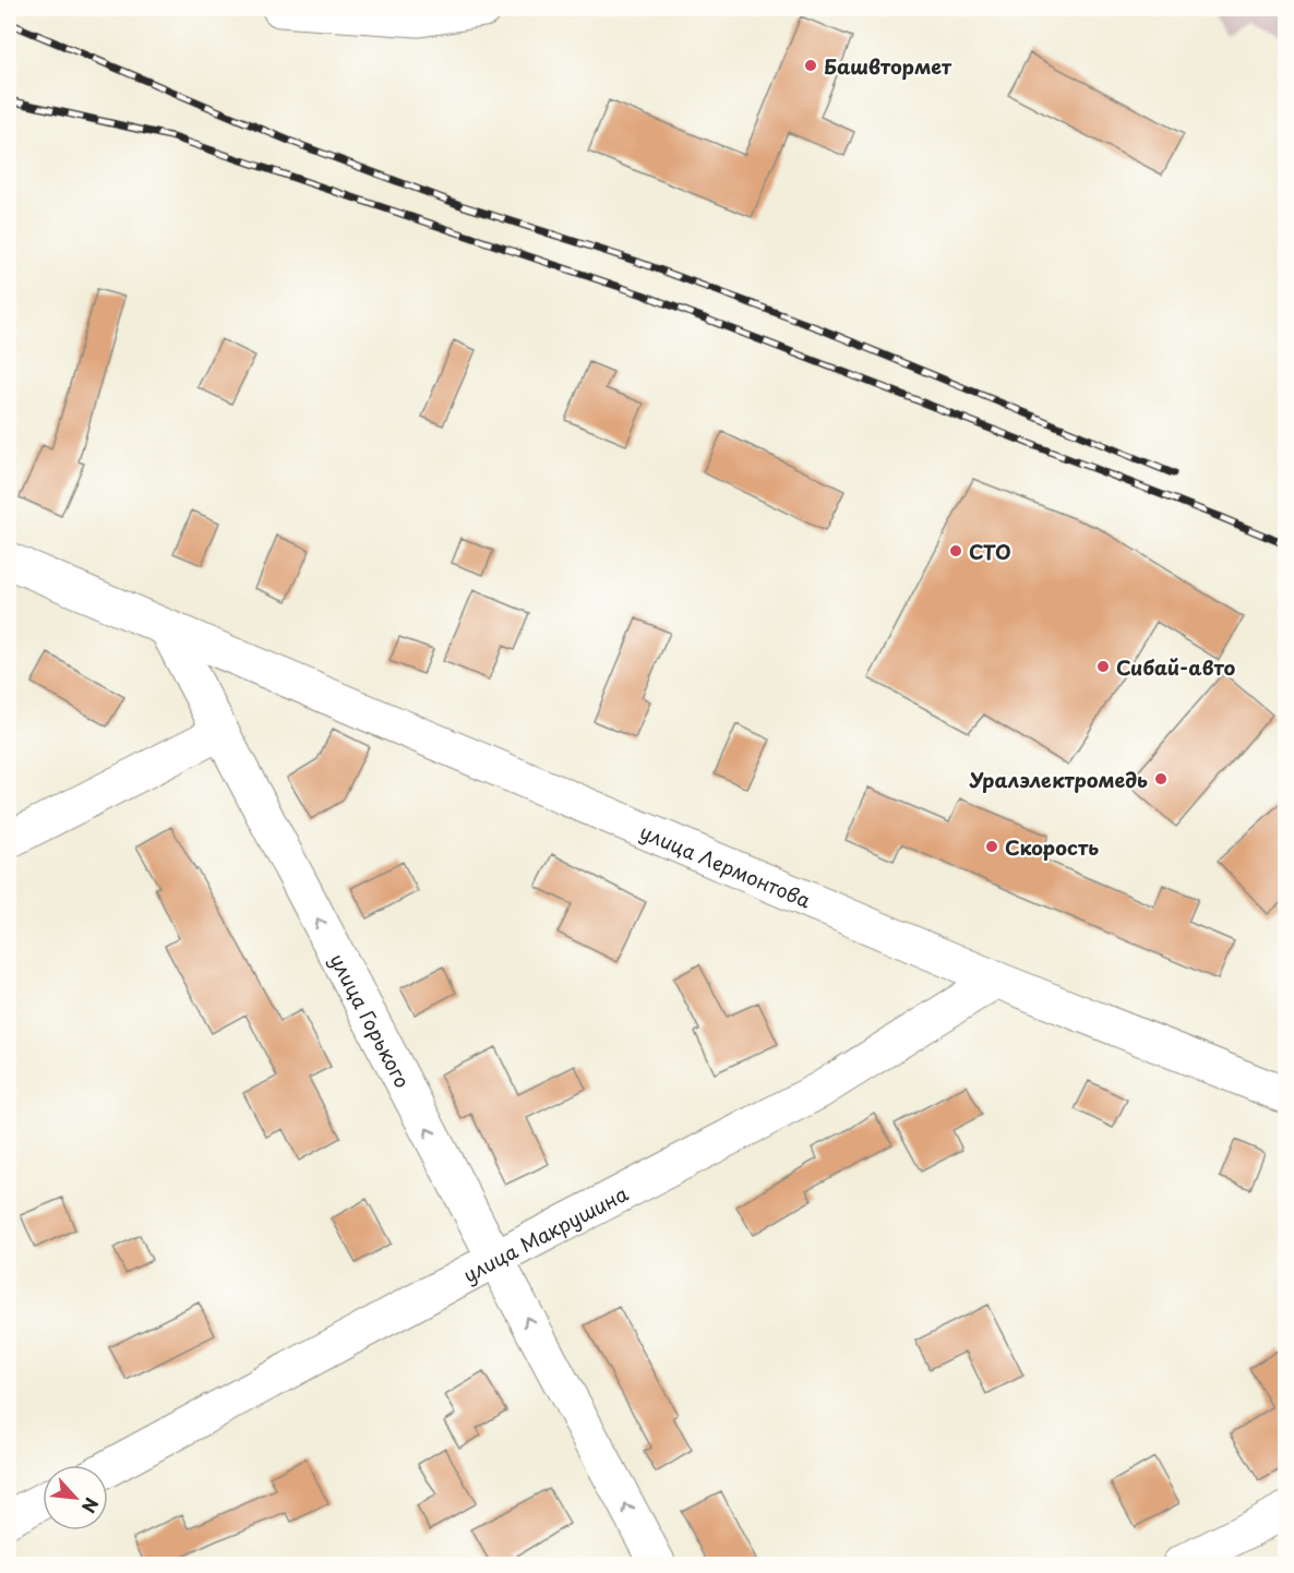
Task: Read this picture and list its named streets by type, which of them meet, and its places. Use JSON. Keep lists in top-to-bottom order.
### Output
{
  "streets": {
    "street": ["улица Лермонтова", "улица Горького", "улица Макрушина"]
  },
  "crossings": [
    ["улица Лермонтова", "улица Горького"],
    ["улица Лермонтова", "улица Макрушина"],
    ["улица Горького", "улица Макрушина"]
  ],
  "one_way": ["улица Горького"],
  "places": [
    "Башвтормет",
    "СТО",
    "Сибай-авто",
    "Уралэлектромедь",
    "Скорость"
  ],
  "north": "bottom right"
}
